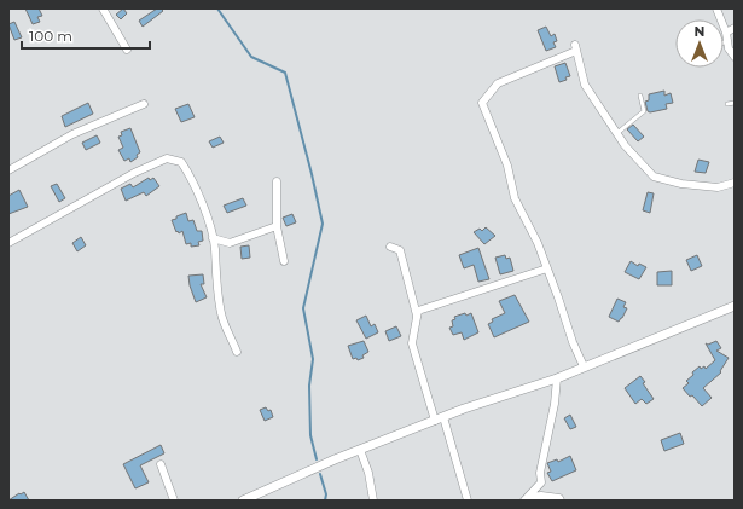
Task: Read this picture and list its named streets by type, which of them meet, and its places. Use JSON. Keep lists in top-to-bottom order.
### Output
{
  "scale_bar": "100 m",
  "north": "top"
}
